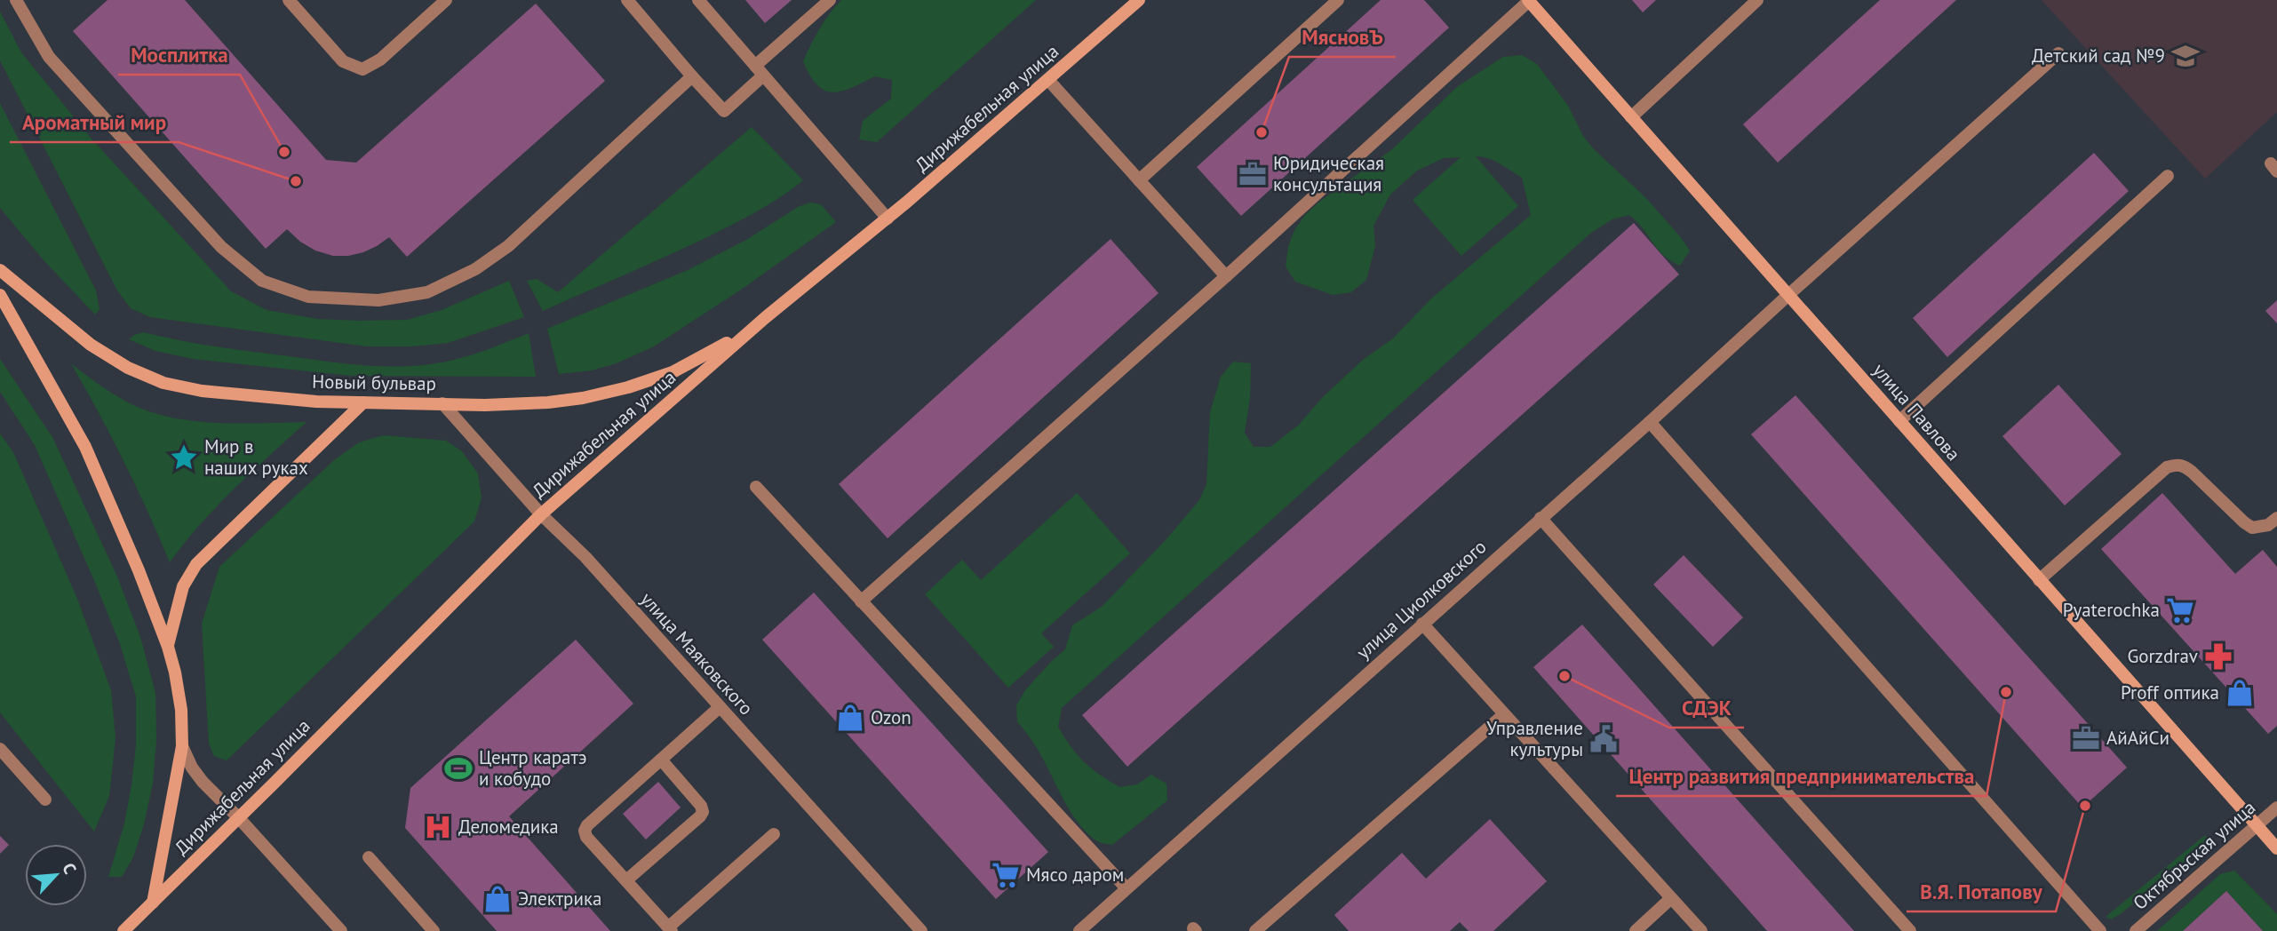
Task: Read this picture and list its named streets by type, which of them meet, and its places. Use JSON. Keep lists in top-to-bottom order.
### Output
{
  "streets": {
    "main road": ["Дирижабельная улица", "Новый бульвар", "улица Павлова"],
    "street": ["улица Циолковского", "улица Маяковского", "Октябрьская улица"]
  },
  "crossings": [
    ["Дирижабельная улица", "Новый бульвар"],
    ["Дирижабельная улица", "улица Маяковского"],
    ["Новый бульвар", "улица Маяковского"],
    ["улица Павлова", "улица Циолковского"],
    ["улица Павлова", "Октябрьская улица"]
  ],
  "places": {
    "school or university": ["Детский сад №9"],
    "other": [
      "МясновЪ",
      "Мосплитка",
      "Ароматный мир",
      "СДЭК",
      "Центр развития предпринимательства",
      "В.Я. Потапову"
    ],
    "office": ["Юридическая консультация", "АйАйСи"],
    "place": ["Мир в наших руках"],
    "supermarket": ["Pyaterochka", "Мясо даром"],
    "pharmacy": ["Gorzdrav"],
    "shop": ["Proff оптика", "Ozon", "Электрика"],
    "public building": ["Управление культуры"],
    "sports": ["Центр каратэ и кобудо"],
    "hospital": ["Деломедика"]
  },
  "north": "top right"
}
